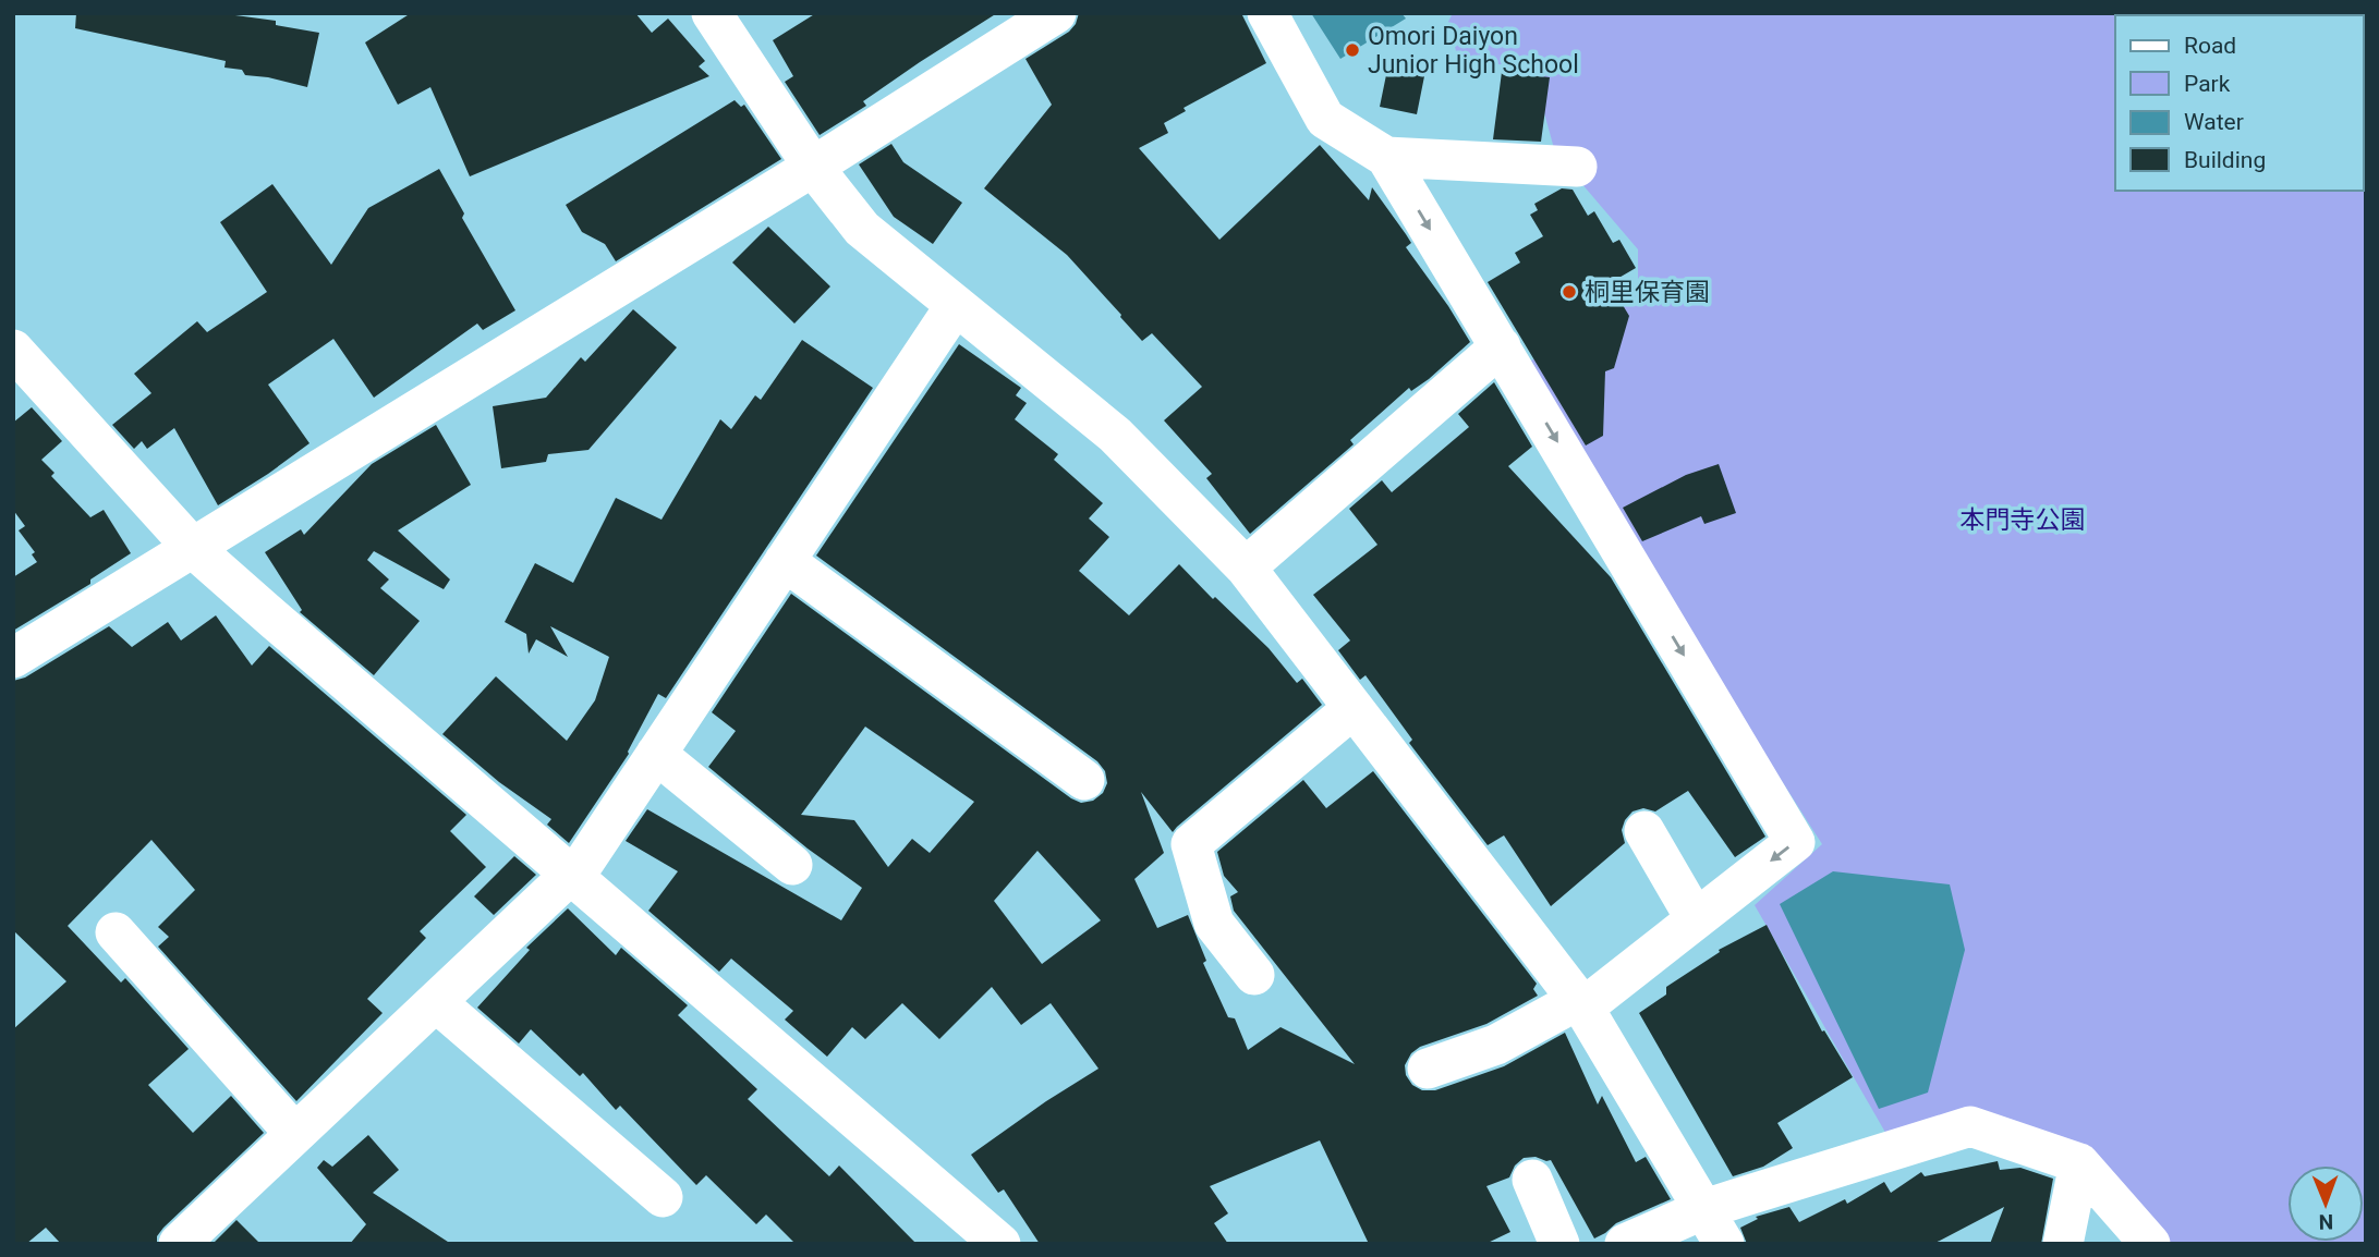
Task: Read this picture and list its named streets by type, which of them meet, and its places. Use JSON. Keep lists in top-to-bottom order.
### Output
{
  "parks": ["本門寺公園"],
  "places": ["Omori Daiyon Junior High School", "桐里保育園"],
  "legend": [
    "Road",
    "Park",
    "Water",
    "Building"
  ],
  "north": "bottom"
}
